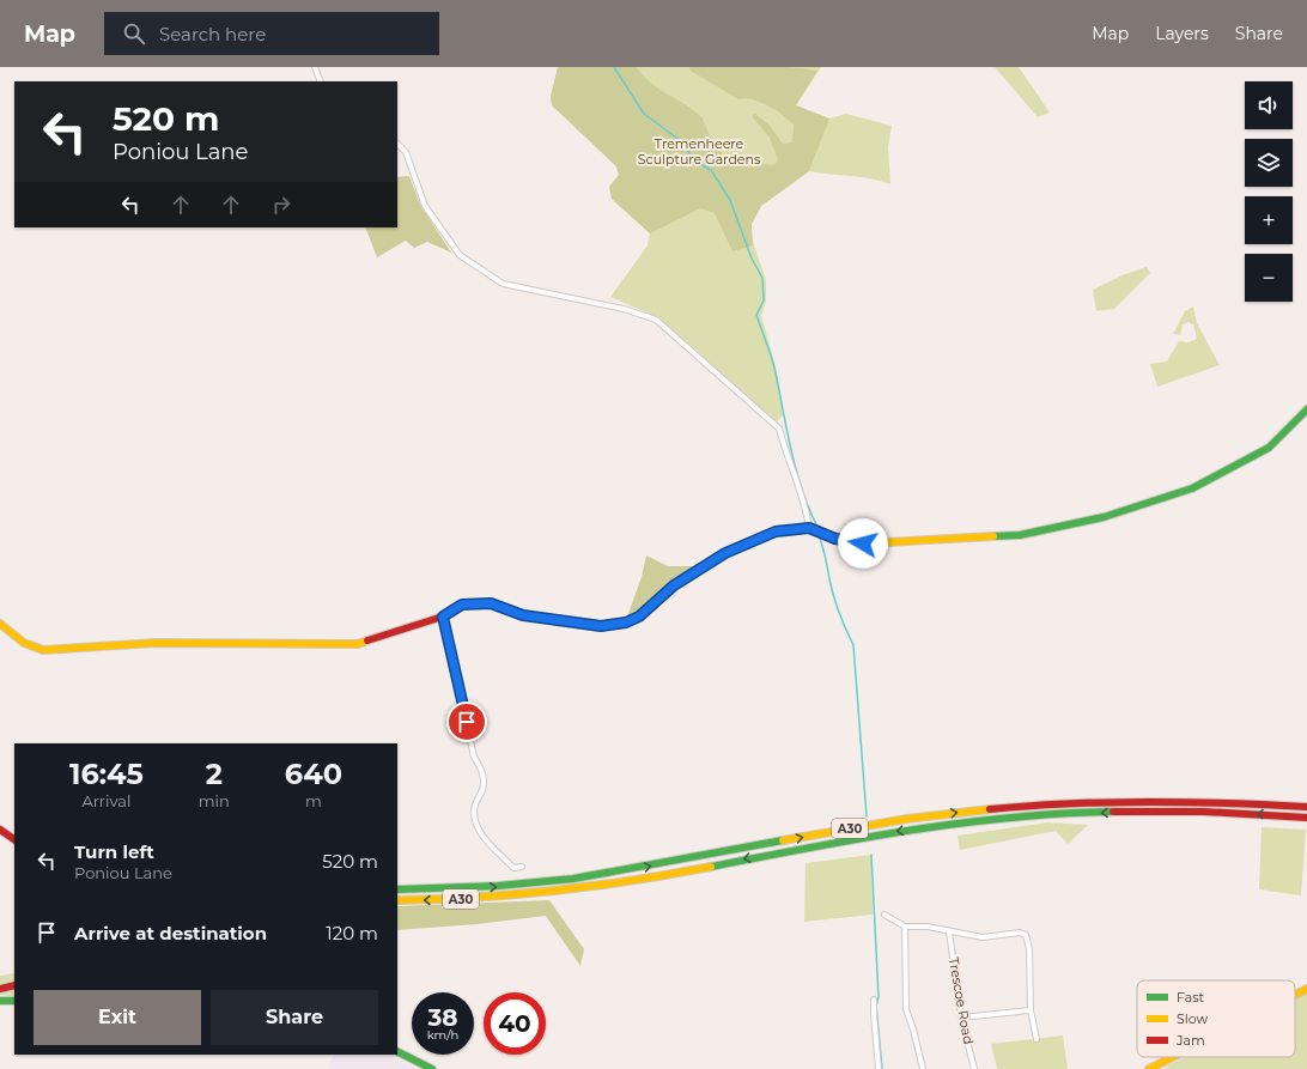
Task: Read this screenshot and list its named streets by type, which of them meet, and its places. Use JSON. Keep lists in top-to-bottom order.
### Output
{
  "streets": {
    "main road": ["A30"],
    "street": ["Trescoe Road"]
  },
  "parks": ["Tremenheere Sculpture Gardens"],
  "legend": ["Fast", "Slow", "Jam"],
  "page": {
    "header": "Map",
    "search": "Search here",
    "nav": ["Map", "Layers", "Share"],
    "map_buttons": ["+", "−"],
    "turn": ["520 m", "Poniou Lane"],
    "eta": [
      "16:45",
      "Arrival",
      "2",
      "min",
      "640",
      "m"
    ],
    "list": [
      {
        "name": "Turn left",
        "note": "Poniou Lane",
        "value": "520 m"
      },
      {
        "name": "Arrive at destination",
        "value": "120 m"
      }
    ],
    "buttons": ["Exit", "Share"],
    "speed": "38 km/h",
    "limit": "40"
  }
}
